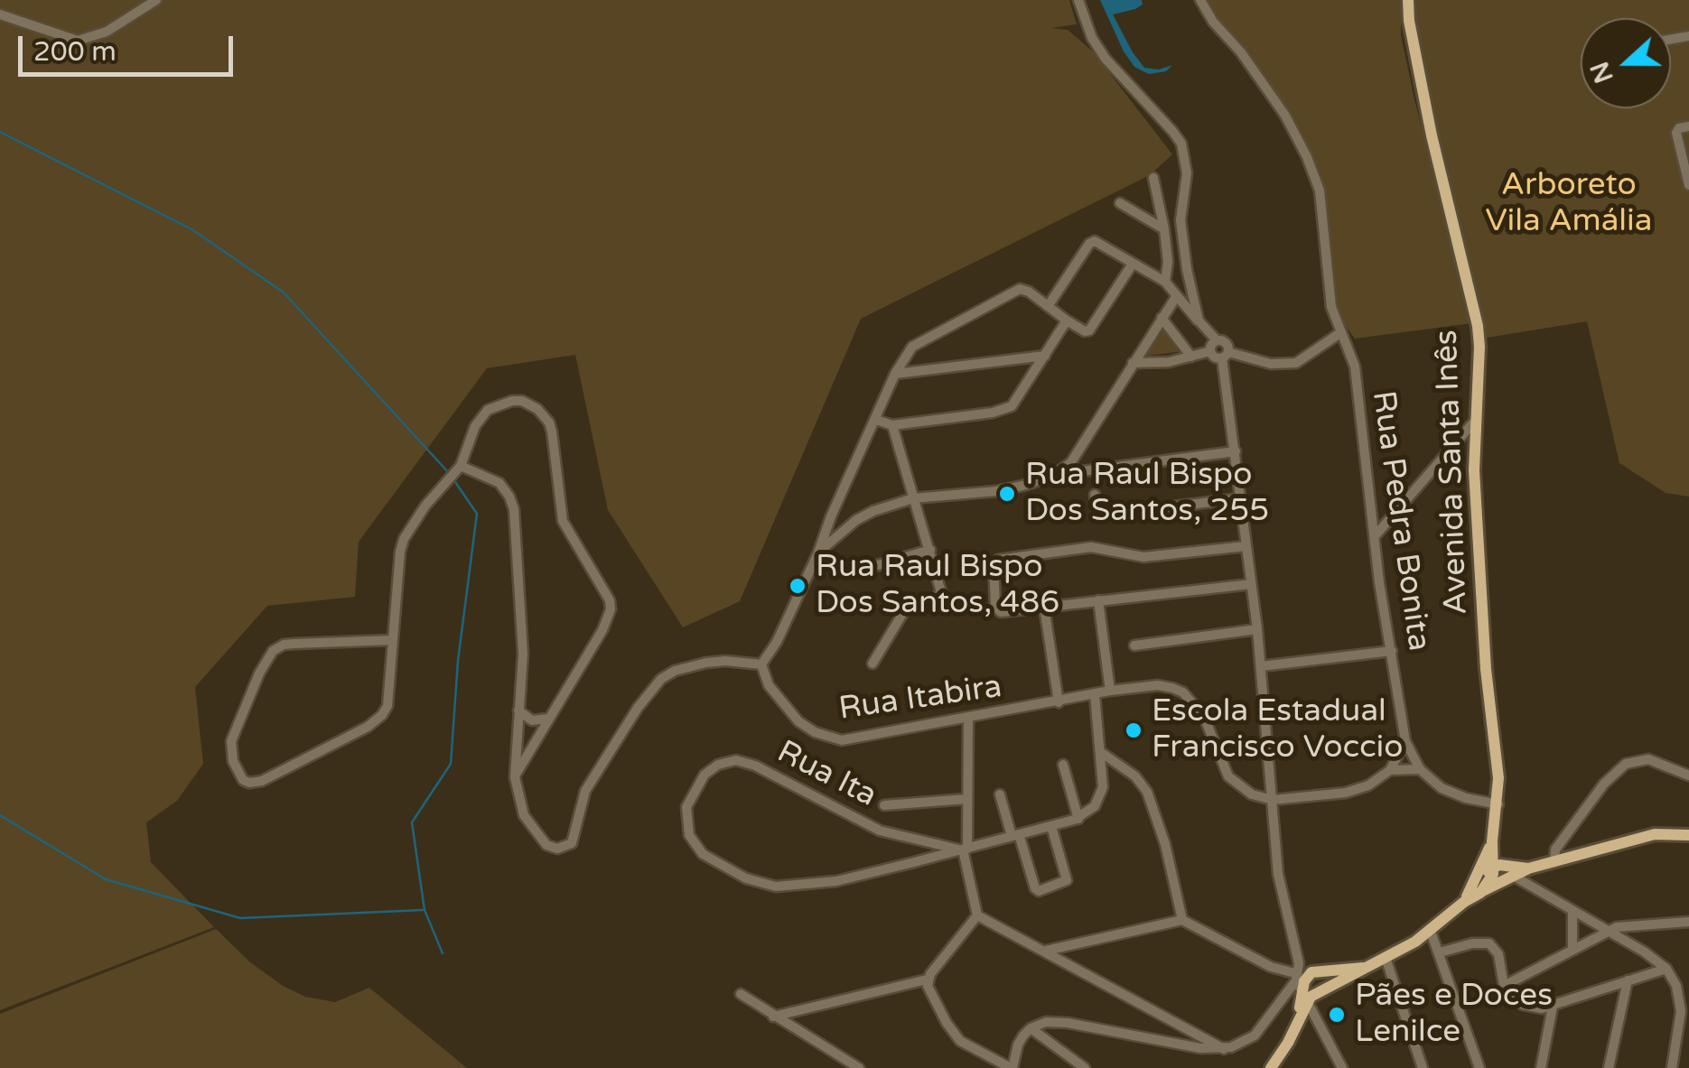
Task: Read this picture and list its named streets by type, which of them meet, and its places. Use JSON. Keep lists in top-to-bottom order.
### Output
{
  "streets": {
    "main road": ["Avenida Santa Inês"],
    "street": ["Rua Pedra Bonita", "Rua Itabira", "Rua Ita"]
  },
  "parks": ["Arboreto Vila Amália"],
  "places": [
    "Rua Raul Bispo Dos Santos, 255",
    "Rua Raul Bispo Dos Santos, 486",
    "Escola Estadual Francisco Voccio",
    "Pães e Doces Lenilce"
  ],
  "scale_bar": "200 m",
  "north": "left"
}
